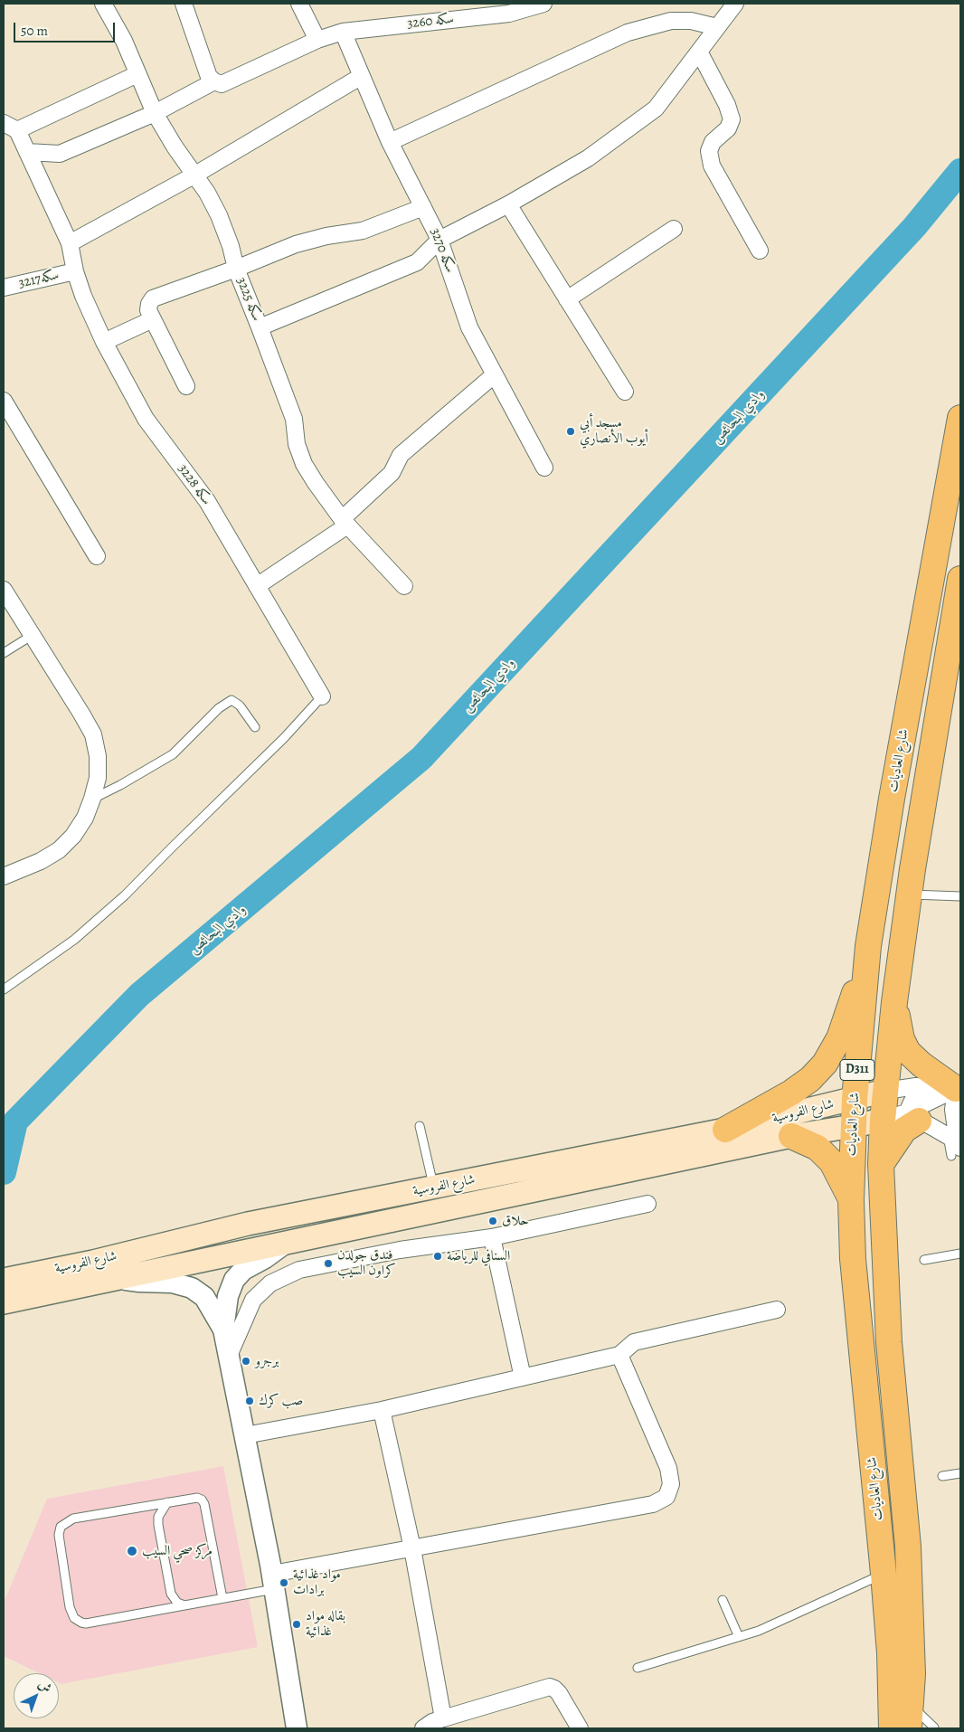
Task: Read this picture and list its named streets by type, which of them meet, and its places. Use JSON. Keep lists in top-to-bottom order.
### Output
{
  "streets": {
    "main road": ["شارع العاديات", "D311", "شارع الفروسية"],
    "street": [
      "سكه 3260",
      "سكه 3270",
      "سكه3217",
      "سكه 3225",
      "سكه 3228"
    ]
  },
  "crossings": [
    ["سكه 3260", "سكه 3270"],
    ["سكه 3260", "سكه 3225"],
    ["سكه 3260", "سكه 3228"],
    ["سكه3217", "سكه 3228"],
    ["شارع العاديات", "شارع الفروسية"]
  ],
  "water": ["وادي البحائص"],
  "places": [
    "مسجد أبي أيوب الأنصاري",
    "حلاق",
    "السنافي للرياضة",
    "فندق جولدن كراون السيب",
    "برجرو",
    "صب كرك",
    "مركز صحي السيب",
    "مواد غذائية برادات",
    "بقاله مواد غذائية"
  ],
  "scale_bar": "50 m",
  "north": "top right"
}
